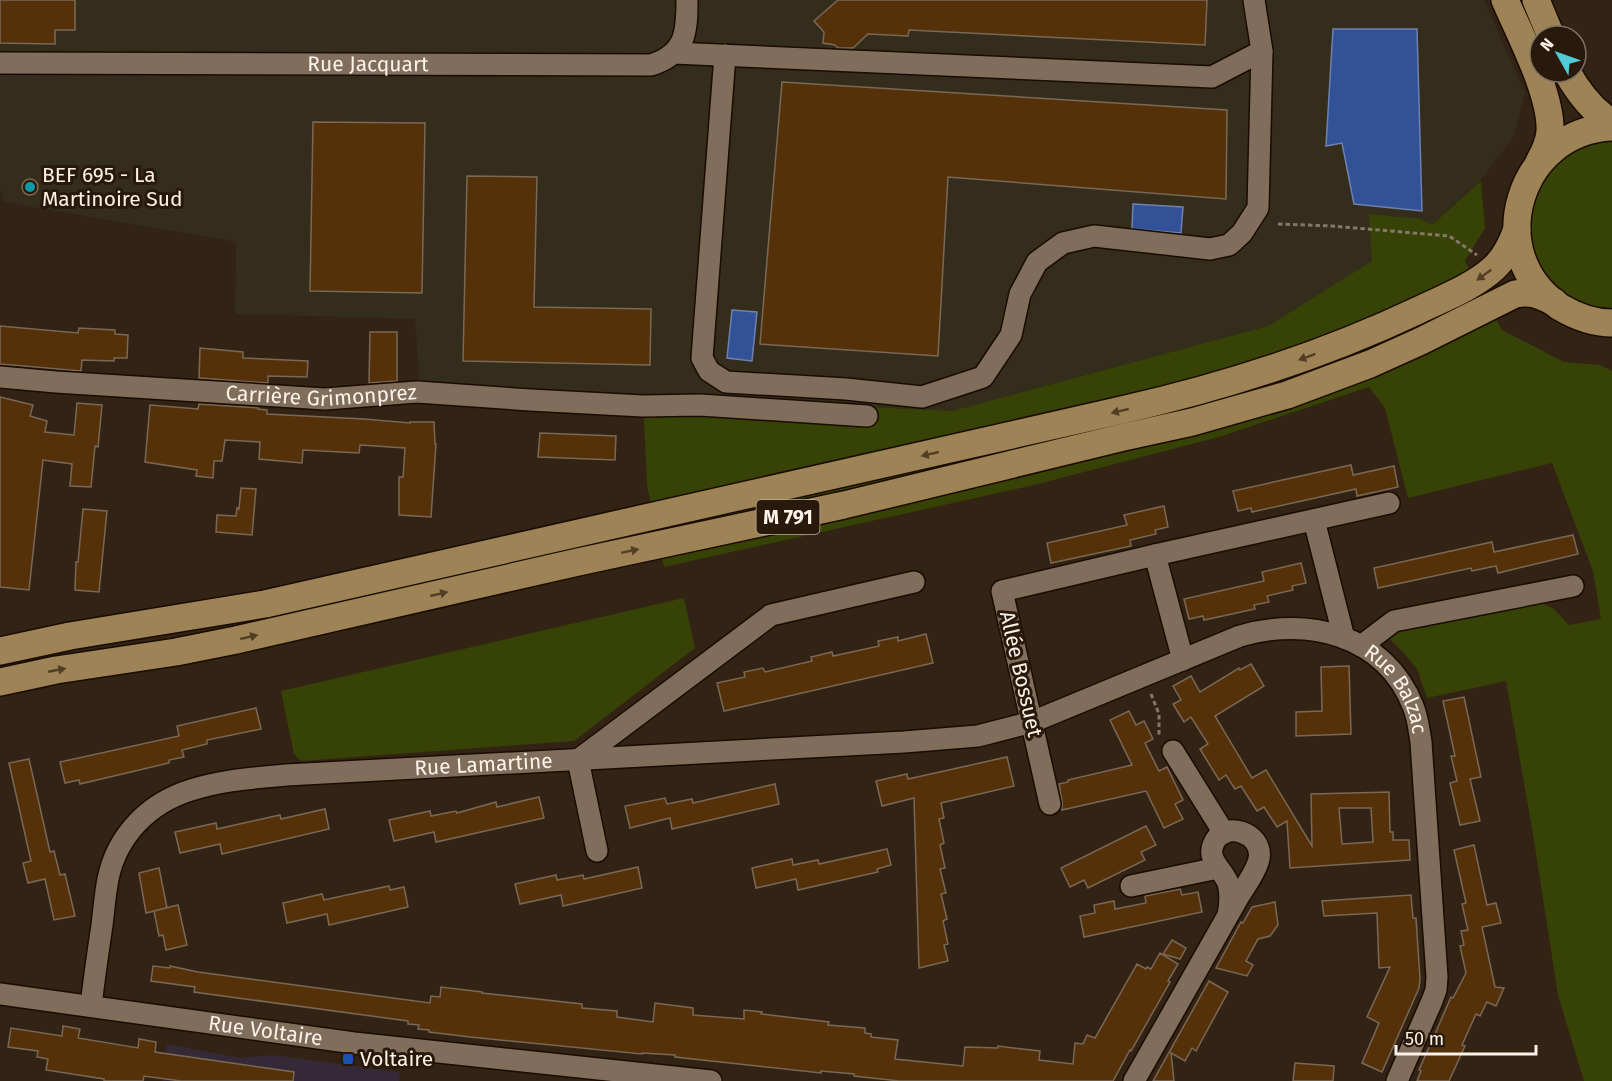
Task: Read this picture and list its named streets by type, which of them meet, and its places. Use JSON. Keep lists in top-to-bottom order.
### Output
{
  "streets": {
    "main road": ["M 791"],
    "street": [
      "Rue Jacquart",
      "Carrière Grimonprez",
      "Allée Bossuet",
      "Rue Balzac",
      "Rue Lamartine",
      "Rue Voltaire"
    ]
  },
  "crossings": [
    ["Allée Bossuet", "Rue Balzac"],
    ["Allée Bossuet", "Rue Lamartine"],
    ["Rue Balzac", "Rue Lamartine"],
    ["Rue Lamartine", "Rue Voltaire"]
  ],
  "places": {
    "other": ["BEF 695 - La Martinoire Sud"],
    "transit": ["Voltaire"]
  },
  "scale_bar": "50 m",
  "north": "top left"
}
